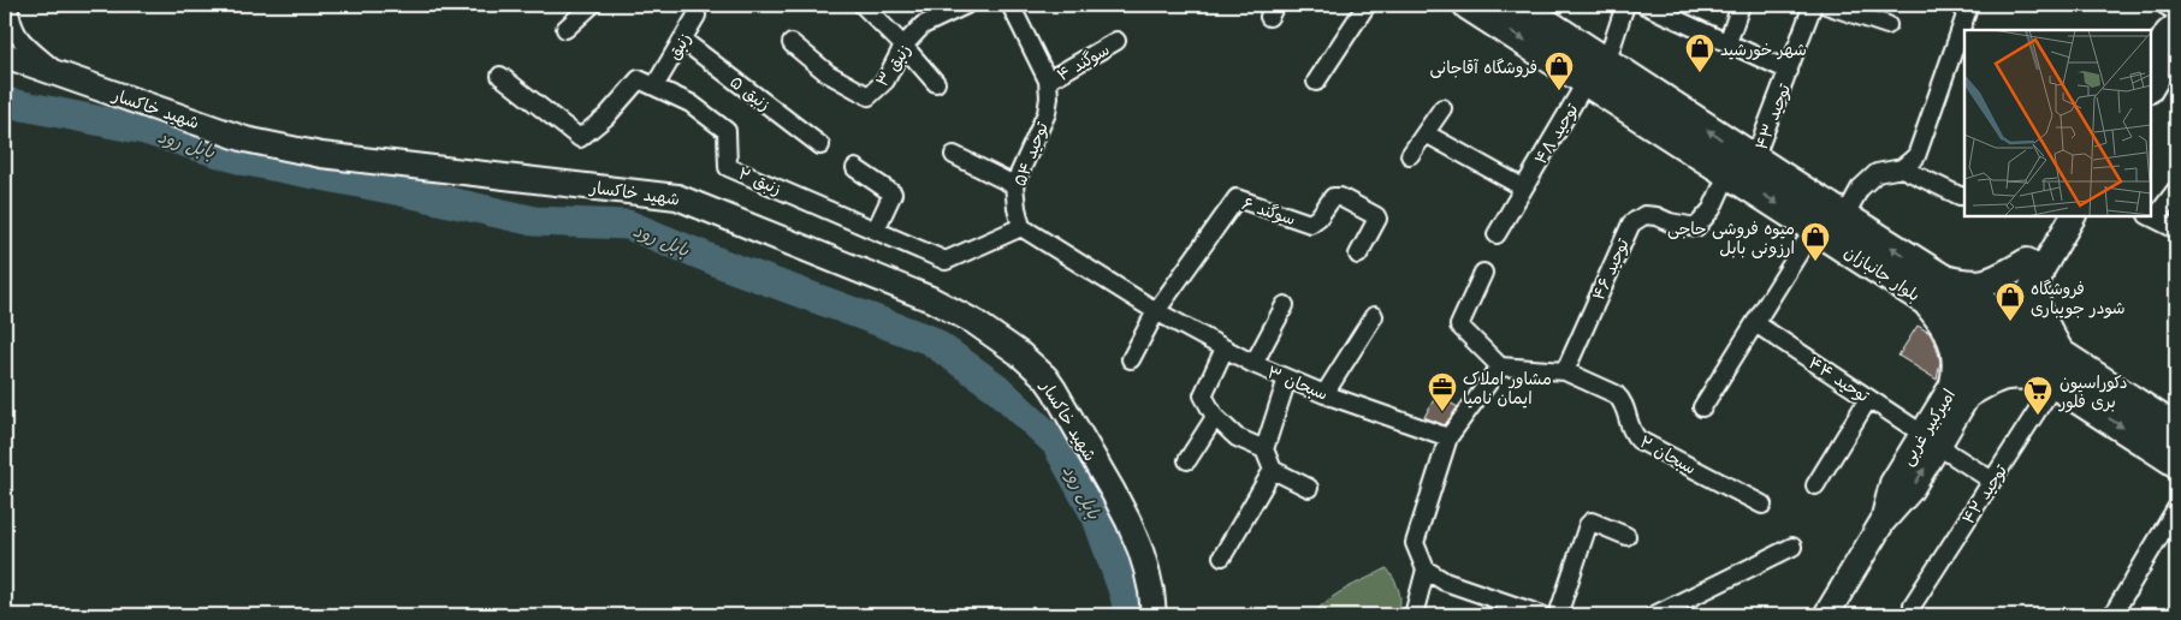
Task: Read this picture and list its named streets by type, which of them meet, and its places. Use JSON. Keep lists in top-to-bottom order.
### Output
{
  "streets": {
    "highway": ["بلوار جانبازان"],
    "main road": ["شهید خاکسار", "امیرکبیر غربی"],
    "street": [
      "زنبق",
      "سوگند ۴",
      "زنبق ۳",
      "زنبق ۵",
      "توحید ۴۳",
      "توحید ۴۸",
      "توحید ۵۴",
      "زنبق ۲",
      "سوگند ۶",
      "توحید ۴۶",
      "توحید ۴۴",
      "سبحان ۳",
      "سبحان ۲",
      "توحید ۴۲"
    ]
  },
  "crossings": [
    ["زنبق", "زنبق ۵"],
    ["زنبق", "زنبق ۲"],
    ["سوگند ۴", "توحید ۵۴"],
    ["توحید ۴۳", "توحید ۴۶"],
    ["توحید ۴۳", "بلوار جانبازان"],
    ["توحید ۴۸", "بلوار جانبازان"],
    ["توحید ۵۴", "زنبق ۲"],
    ["سوگند ۶", "سبحان ۳"],
    ["توحید ۴۶", "بلوار جانبازان"],
    ["توحید ۴۶", "سبحان ۲"],
    ["بلوار جانبازان", "امیرکبیر غربی"],
    ["بلوار جانبازان", "توحید ۴۲"],
    ["توحید ۴۴", "امیرکبیر غربی"],
    ["توحید ۴۴", "توحید ۴۲"]
  ],
  "water": ["بابل رود"],
  "places": {
    "shop": [
      "شهر خورشید",
      "فروشگاه آقاجانی",
      "میوه فروشی حاجی ارزونی بابل",
      "فروشگاه شودر جویباری"
    ],
    "office": ["مشاور املاک ایمان نامیا"],
    "supermarket": ["دکوراسیون بری فلور"]
  }
}
